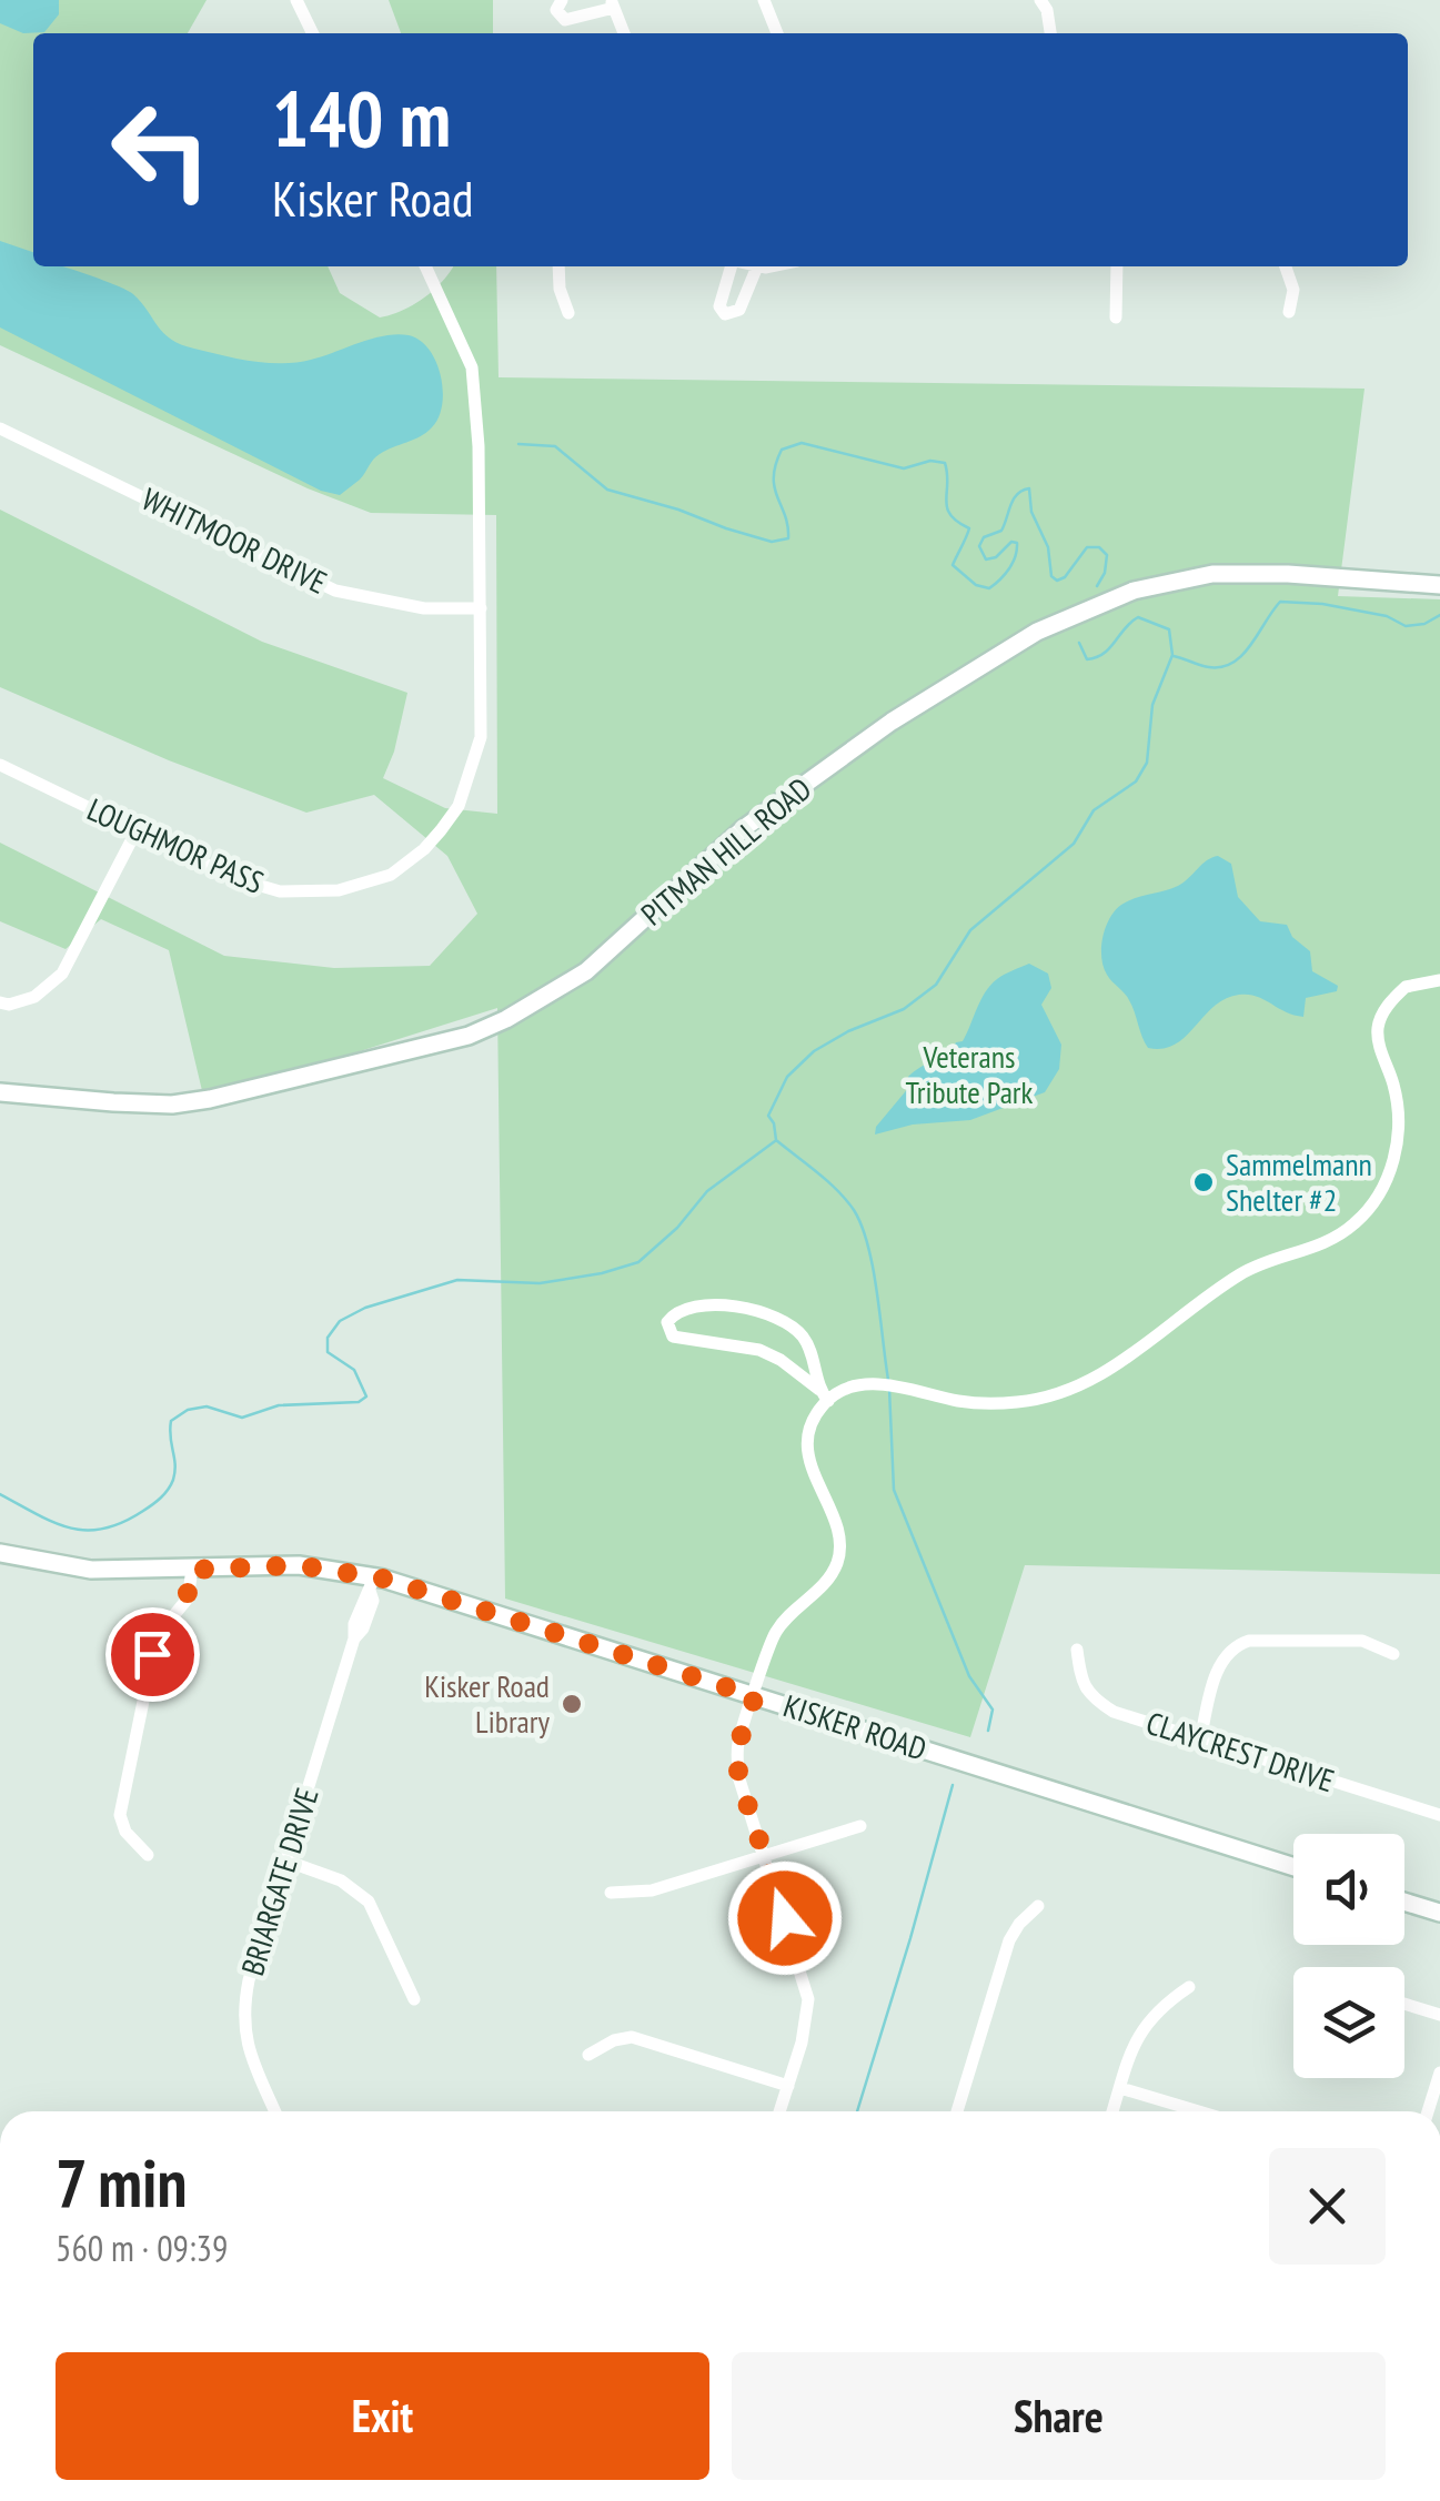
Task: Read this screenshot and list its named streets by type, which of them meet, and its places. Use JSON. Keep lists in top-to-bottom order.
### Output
{
  "streets": {
    "main road": ["PITMAN HILL ROAD", "KISKER ROAD"],
    "street": [
      "WHITMOOR DRIVE",
      "LOUGHMOR PASS",
      "CLAYCREST DRIVE",
      "BRIARGATE DRIVE"
    ]
  },
  "crossings": [
    ["WHITMOOR DRIVE", "LOUGHMOR PASS"],
    ["KISKER ROAD", "BRIARGATE DRIVE"]
  ],
  "parks": ["Veterans Tribute Park"],
  "places": ["Sammelmann Shelter #2", "Kisker Road Library"],
  "page": {
    "turn": ["140 m", "Kisker Road"],
    "heading": ["7 min", "560 m · 09:39"],
    "buttons": ["Exit", "Share"]
  }
}
